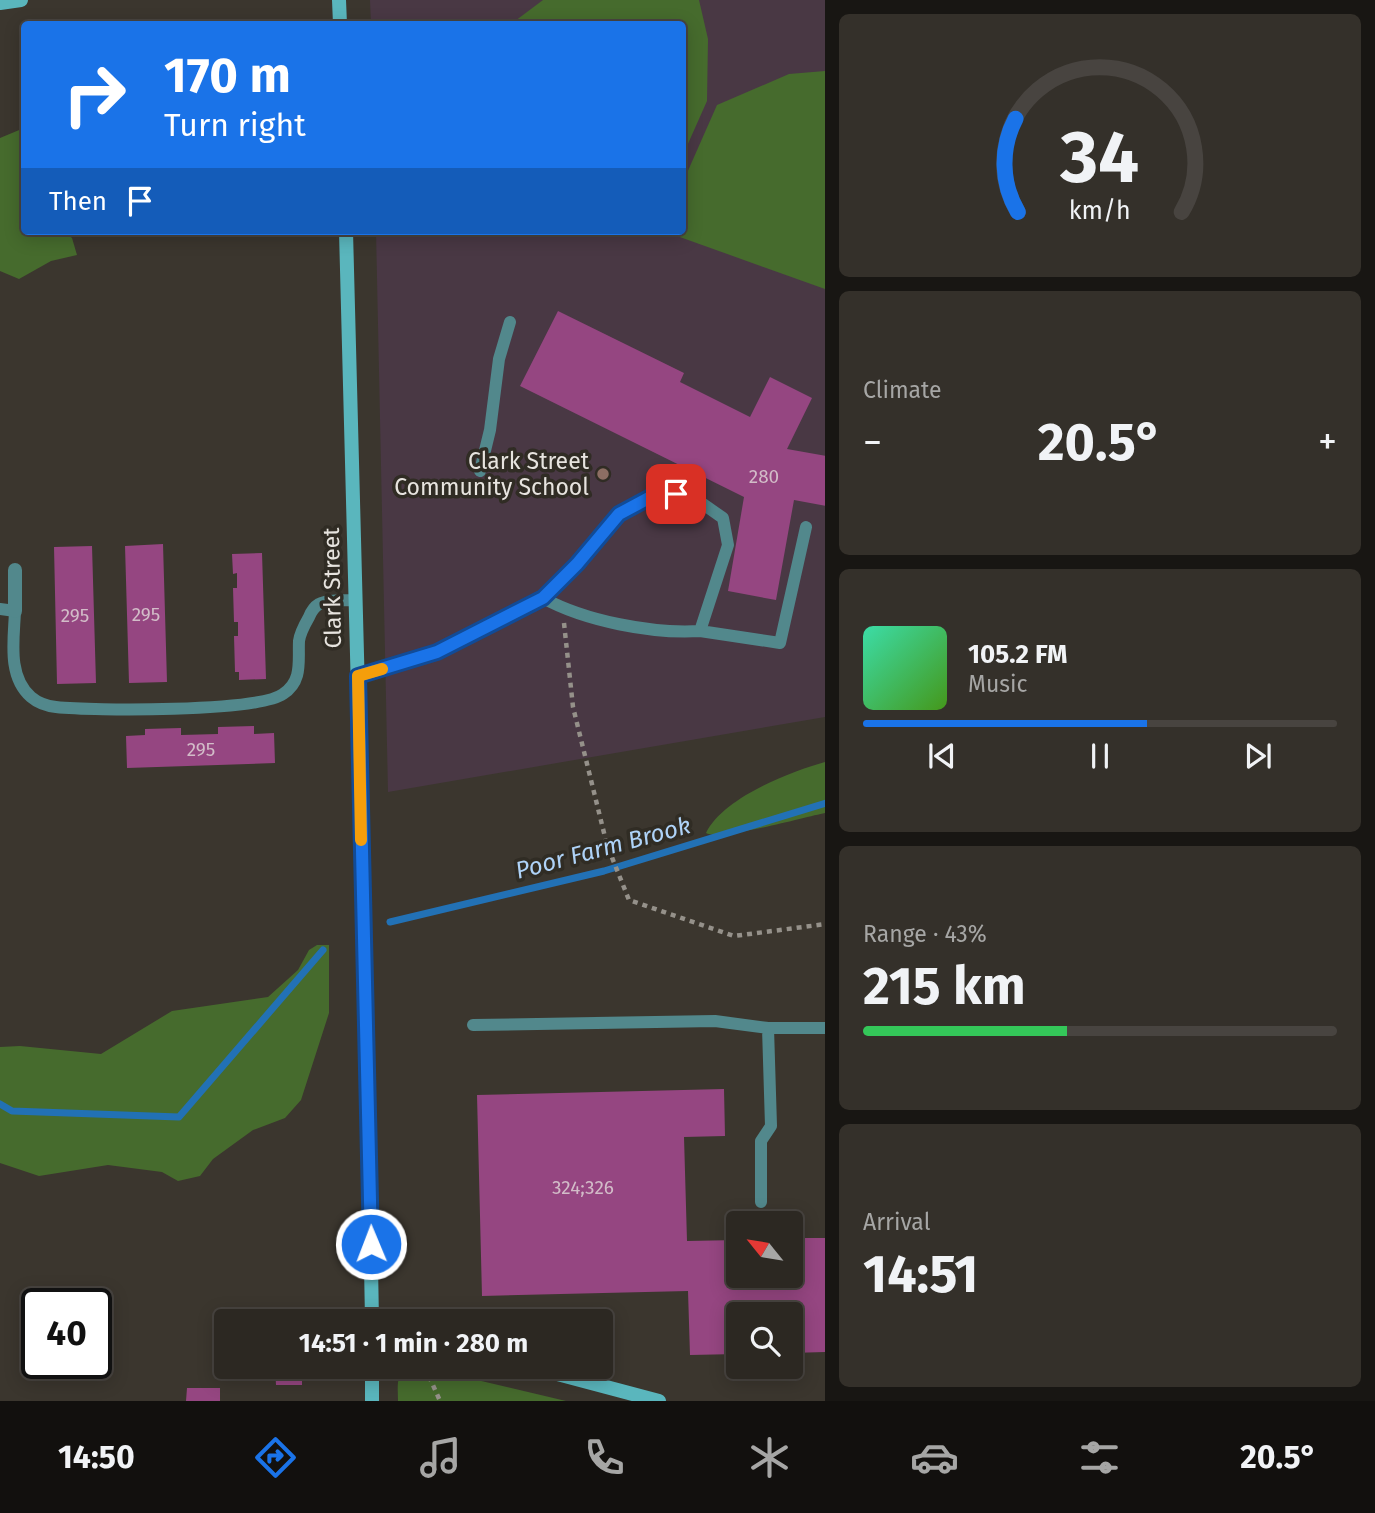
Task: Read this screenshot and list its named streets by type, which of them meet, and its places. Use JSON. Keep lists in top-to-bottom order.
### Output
{
  "streets": {
    "street": ["Clark Street"]
  },
  "water": ["Poor Farm Brook"],
  "places": ["Clark Street Community School"],
  "house_numbers": [
    "280",
    "295",
    "295",
    "295",
    "324;326"
  ],
  "north": "top left",
  "page": {
    "turn": ["170 m", "Turn right"],
    "then": "Then",
    "tile": [
      "Climate",
      ["Range · 43%", "215 km"],
      ["Arrival", "14:51"]
    ],
    "heat": ["−", "20.5°", "+"],
    "song": ["105.2 FM", "Music"],
    "limit": "40",
    "trip": "14:51 · 1 min · 280 m",
    "tabs": ["14:50", "20.5°"],
    "gauge": ["34", "km/h"]
  }
}
